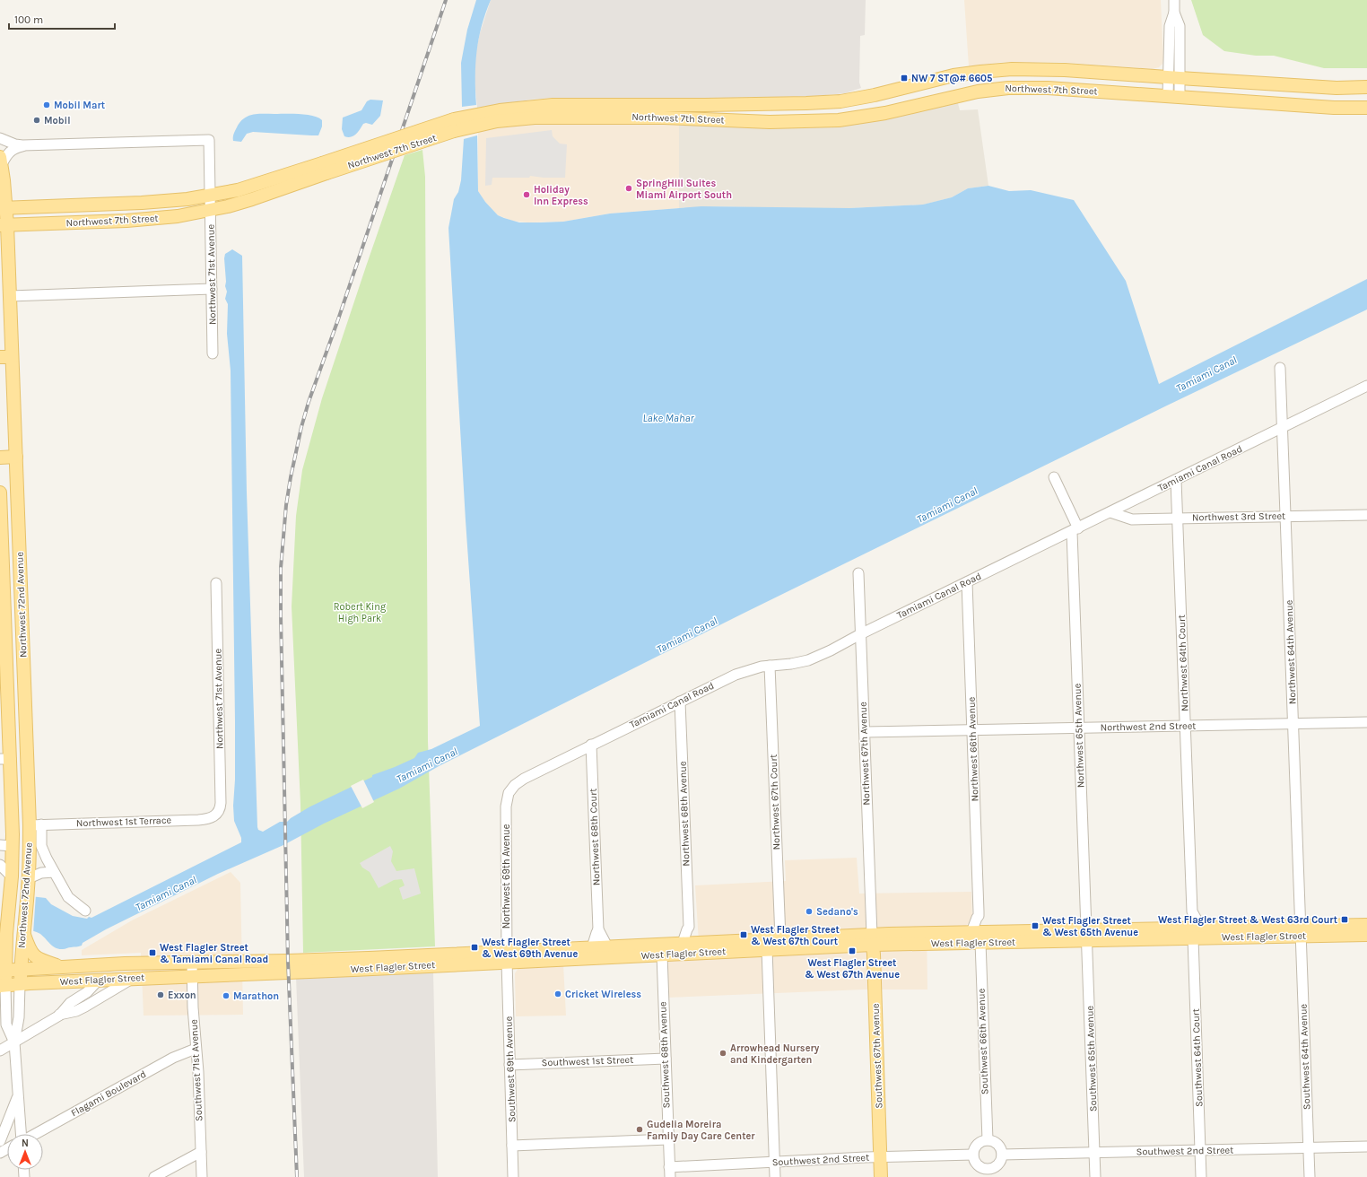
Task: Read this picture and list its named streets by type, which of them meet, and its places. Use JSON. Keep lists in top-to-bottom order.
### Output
{
  "streets": {
    "main road": [
      "Northwest 7th Street",
      "Northwest 72nd Avenue",
      "West Flagler Street",
      "Southwest 67th Avenue"
    ],
    "street": [
      "Northwest 71st Avenue",
      "Tamiami Canal Road",
      "Northwest 3rd Street",
      "Northwest 64th Avenue",
      "Northwest 64th Court",
      "Northwest 2nd Street",
      "Northwest 65th Avenue",
      "Northwest 66th Avenue",
      "Northwest 67th Avenue",
      "Northwest 67th Court",
      "Northwest 68th Avenue",
      "Northwest 1st Terrace",
      "Northwest 68th Court",
      "Northwest 69th Avenue",
      "Southwest 66th Avenue",
      "Southwest 68th Avenue",
      "Southwest 64th Avenue",
      "Southwest 64th Court",
      "Southwest 65th Avenue",
      "Southwest 1st Street",
      "Southwest 69th Avenue",
      "Southwest 71st Avenue",
      "Flagami Boulevard",
      "Southwest 2nd Street"
    ]
  },
  "crossings": [
    ["Northwest 7th Street", "Northwest 71st Avenue"],
    ["Northwest 7th Street", "Northwest 72nd Avenue"],
    ["Northwest 71st Avenue", "Northwest 1st Terrace"],
    ["Tamiami Canal Road", "Northwest 3rd Street"],
    ["Tamiami Canal Road", "Northwest 64th Avenue"],
    ["Tamiami Canal Road", "Northwest 64th Court"],
    ["Tamiami Canal Road", "Northwest 65th Avenue"],
    ["Tamiami Canal Road", "Northwest 66th Avenue"],
    ["Tamiami Canal Road", "Northwest 67th Avenue"],
    ["Tamiami Canal Road", "Northwest 67th Court"],
    ["Tamiami Canal Road", "Northwest 68th Avenue"],
    ["Tamiami Canal Road", "Northwest 68th Court"],
    ["Tamiami Canal Road", "Northwest 69th Avenue"],
    ["Northwest 3rd Street", "Northwest 64th Avenue"],
    ["Northwest 3rd Street", "Northwest 64th Court"],
    ["Northwest 72nd Avenue", "Northwest 1st Terrace"],
    ["Northwest 72nd Avenue", "West Flagler Street"],
    ["Northwest 64th Avenue", "Northwest 2nd Street"],
    ["Northwest 64th Avenue", "West Flagler Street"],
    ["Northwest 64th Avenue", "Southwest 64th Avenue"],
    ["Northwest 64th Court", "Northwest 2nd Street"],
    ["Northwest 64th Court", "West Flagler Street"],
    ["Northwest 2nd Street", "Northwest 65th Avenue"],
    ["Northwest 2nd Street", "Northwest 66th Avenue"],
    ["Northwest 2nd Street", "Northwest 67th Avenue"],
    ["Northwest 65th Avenue", "West Flagler Street"],
    ["Northwest 65th Avenue", "Southwest 65th Avenue"],
    ["Northwest 66th Avenue", "West Flagler Street"],
    ["Northwest 66th Avenue", "Southwest 66th Avenue"],
    ["Northwest 67th Avenue", "West Flagler Street"],
    ["Northwest 67th Avenue", "Southwest 67th Avenue"],
    ["Northwest 67th Court", "West Flagler Street"],
    ["Northwest 68th Avenue", "West Flagler Street"],
    ["Northwest 68th Court", "West Flagler Street"],
    ["Northwest 69th Avenue", "West Flagler Street"],
    ["Northwest 69th Avenue", "Southwest 69th Avenue"],
    ["West Flagler Street", "Southwest 66th Avenue"],
    ["West Flagler Street", "Southwest 68th Avenue"],
    ["West Flagler Street", "Southwest 67th Avenue"],
    ["West Flagler Street", "Southwest 64th Avenue"],
    ["West Flagler Street", "Southwest 64th Court"],
    ["West Flagler Street", "Southwest 65th Avenue"],
    ["West Flagler Street", "Southwest 69th Avenue"],
    ["West Flagler Street", "Southwest 71st Avenue"],
    ["Southwest 66th Avenue", "Southwest 2nd Street"],
    ["Southwest 68th Avenue", "Southwest 1st Street"],
    ["Southwest 68th Avenue", "Southwest 2nd Street"],
    ["Southwest 67th Avenue", "Southwest 2nd Street"],
    ["Southwest 64th Avenue", "Southwest 2nd Street"],
    ["Southwest 64th Court", "Southwest 2nd Street"],
    ["Southwest 65th Avenue", "Southwest 2nd Street"],
    ["Southwest 1st Street", "Southwest 69th Avenue"],
    ["Southwest 71st Avenue", "Flagami Boulevard"]
  ],
  "water": ["Tamiami Canal", "Lake Mahar"],
  "parks": ["Robert King High Park"],
  "places": {
    "transit": [
      "NW 7 ST@# 6605",
      "West Flagler Street & West 63rd Court",
      "West Flagler Street & West 65th Avenue",
      "West Flagler Street & West 67th Court",
      "West Flagler Street & West 69th Avenue",
      "West Flagler Street & West 67th Avenue",
      "West Flagler Street & Tamiami Canal Road"
    ],
    "other": [
      "Mobil Mart",
      "Mobil",
      "SpringHill Suites Miami Airport South",
      "Holiday Inn Express",
      "Sedano's",
      "Cricket Wireless",
      "Exxon",
      "Marathon",
      "Arrowhead Nursery and Kindergarten",
      "Gudelia Moreira Family Day Care Center"
    ]
  },
  "scale_bar": "100 m",
  "north": "top"
}
